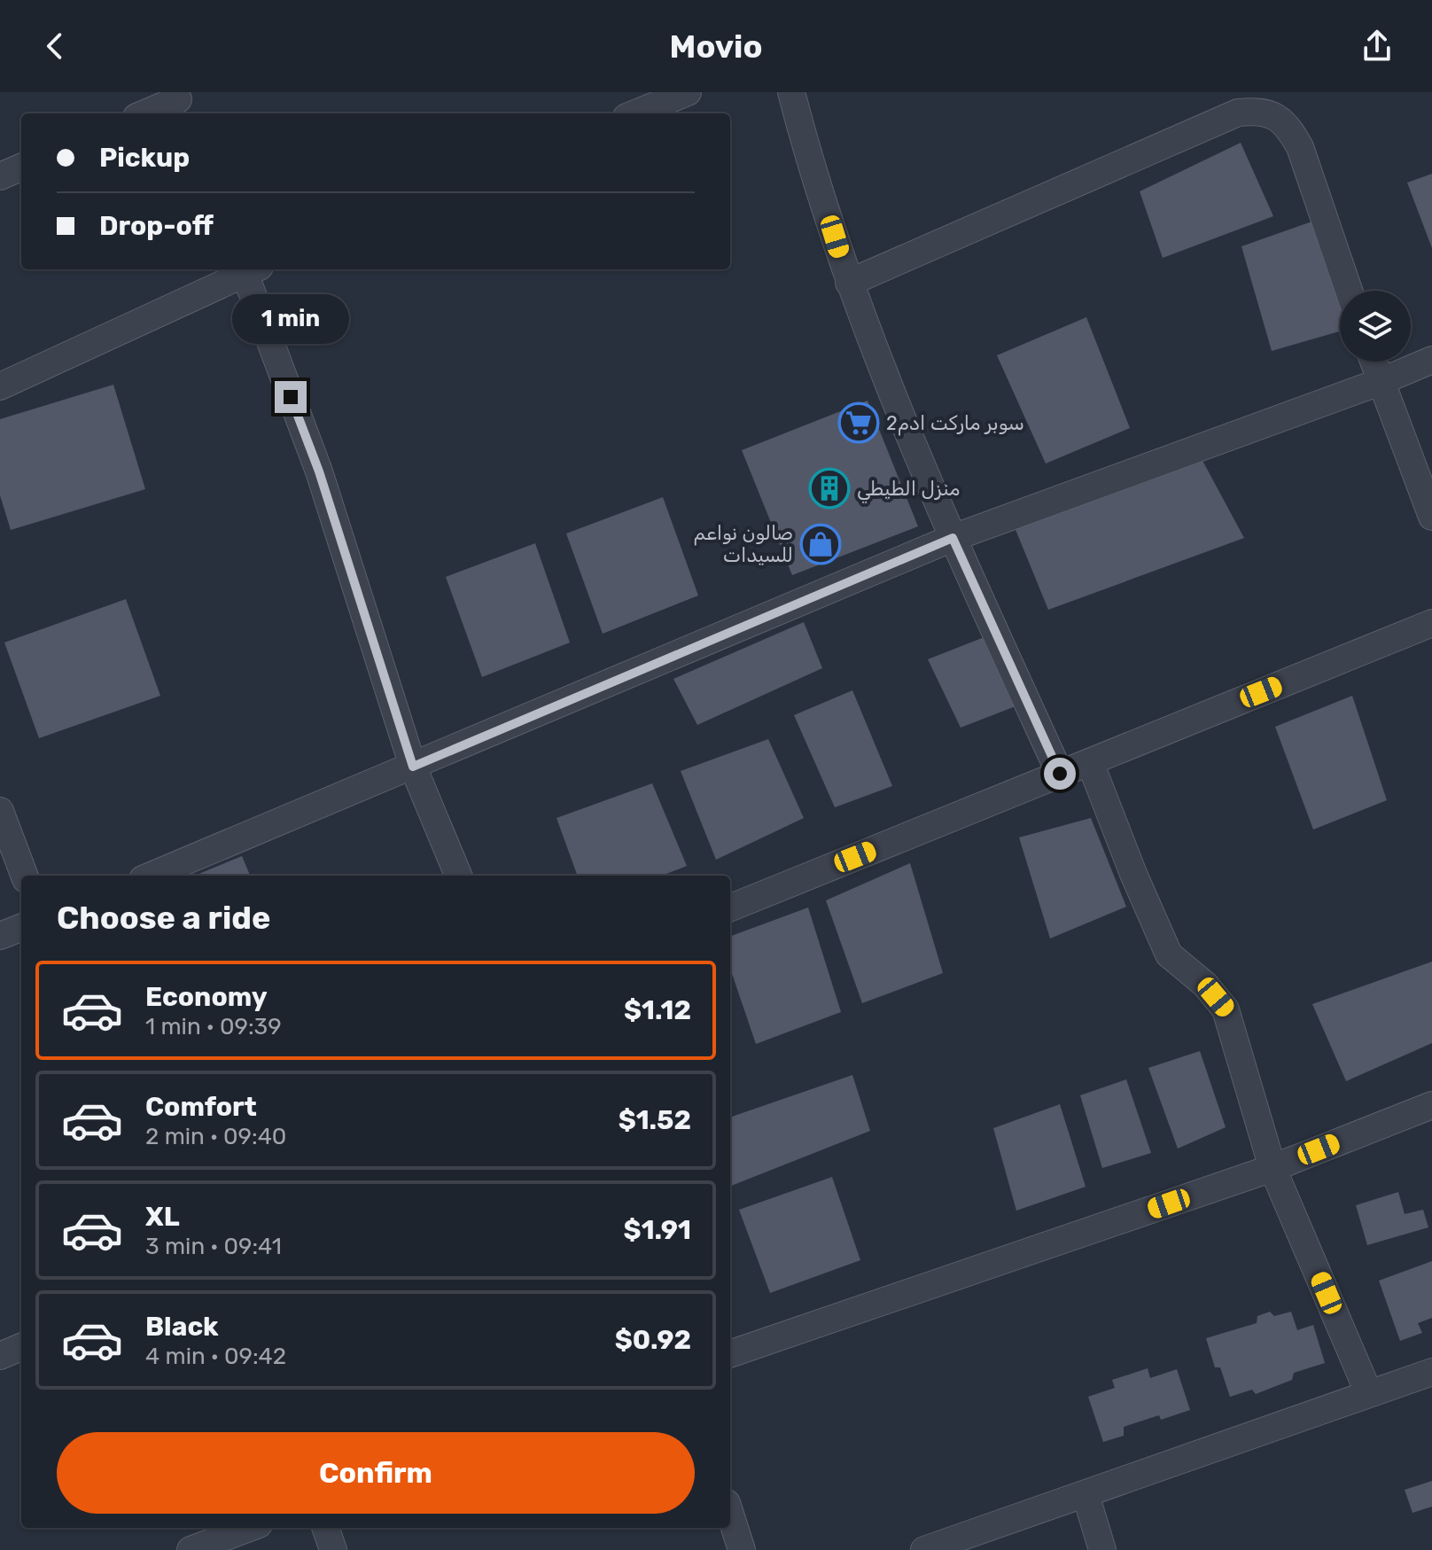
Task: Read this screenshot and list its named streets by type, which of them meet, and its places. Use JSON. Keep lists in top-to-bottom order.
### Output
{
  "places": {
    "supermarket": ["سوبر ماركت ادم2"],
    "building": ["منزل الطيطي"],
    "shop": ["صالون نواعم للسيدات"]
  },
  "page": {
    "header": "Movio",
    "banner": ["Pickup", "Drop-off"],
    "bubble": "1 min",
    "heading": "Choose a ride",
    "list": [
      {
        "name": "Economy",
        "note": "1 min · 09:39",
        "value": "$1.12"
      },
      {
        "name": "Comfort",
        "note": "2 min · 09:40",
        "value": "$1.52"
      },
      {
        "name": "XL",
        "note": "3 min · 09:41",
        "value": "$1.91"
      },
      {
        "name": "Black",
        "note": "4 min · 09:42",
        "value": "$0.92"
      }
    ],
    "buttons": "Confirm"
  }
}
